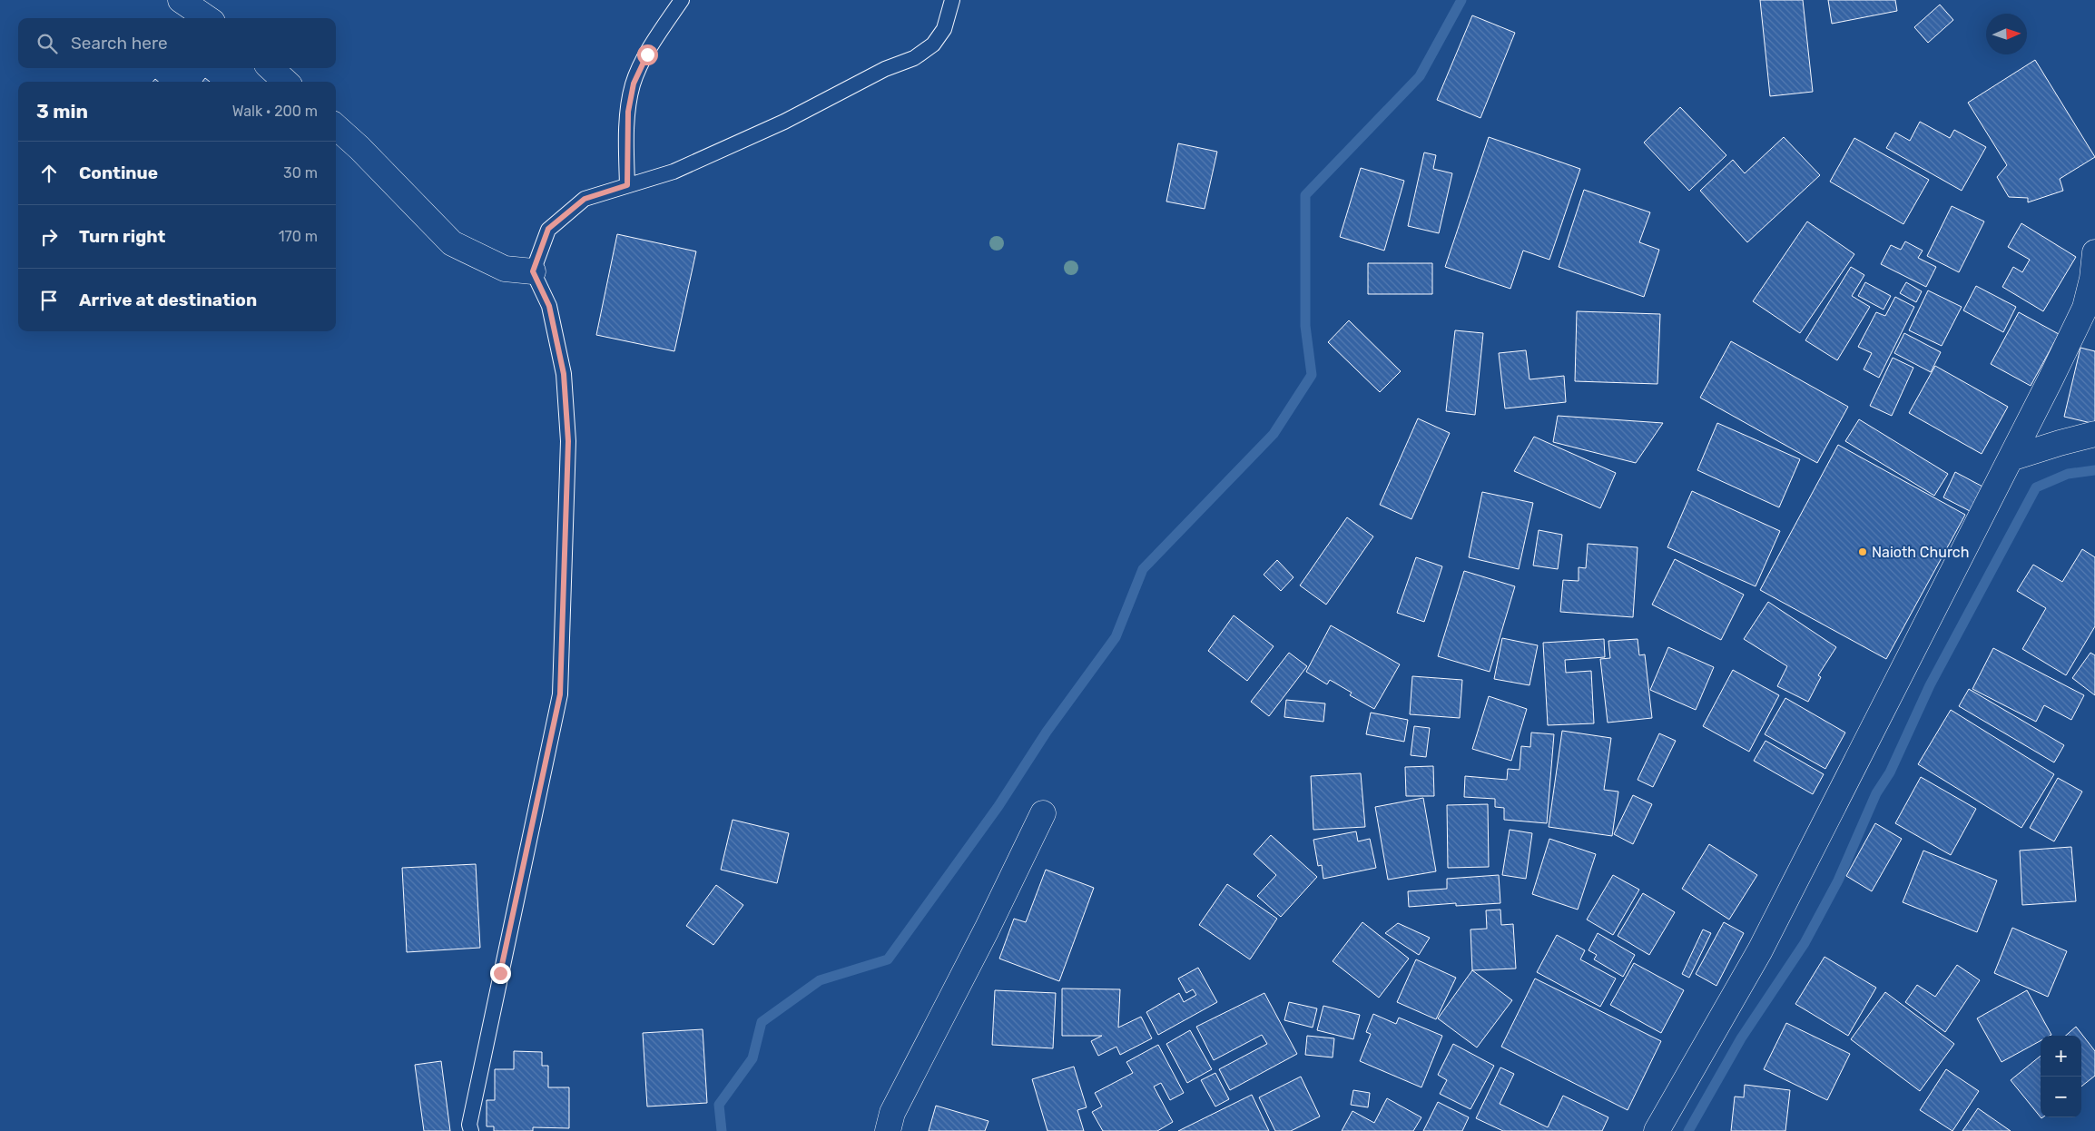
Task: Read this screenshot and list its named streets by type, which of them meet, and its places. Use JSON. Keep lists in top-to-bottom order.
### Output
{
  "places": ["Naioth Church"],
  "north": "right",
  "page": {
    "search": "Search here",
    "heading": ["3 min", "Walk · 200 m"],
    "list": [
      ["Continue", "30 m"],
      ["Turn right", "170 m"],
      "Arrive at destination"
    ],
    "map_buttons": ["+", "−"]
  }
}
